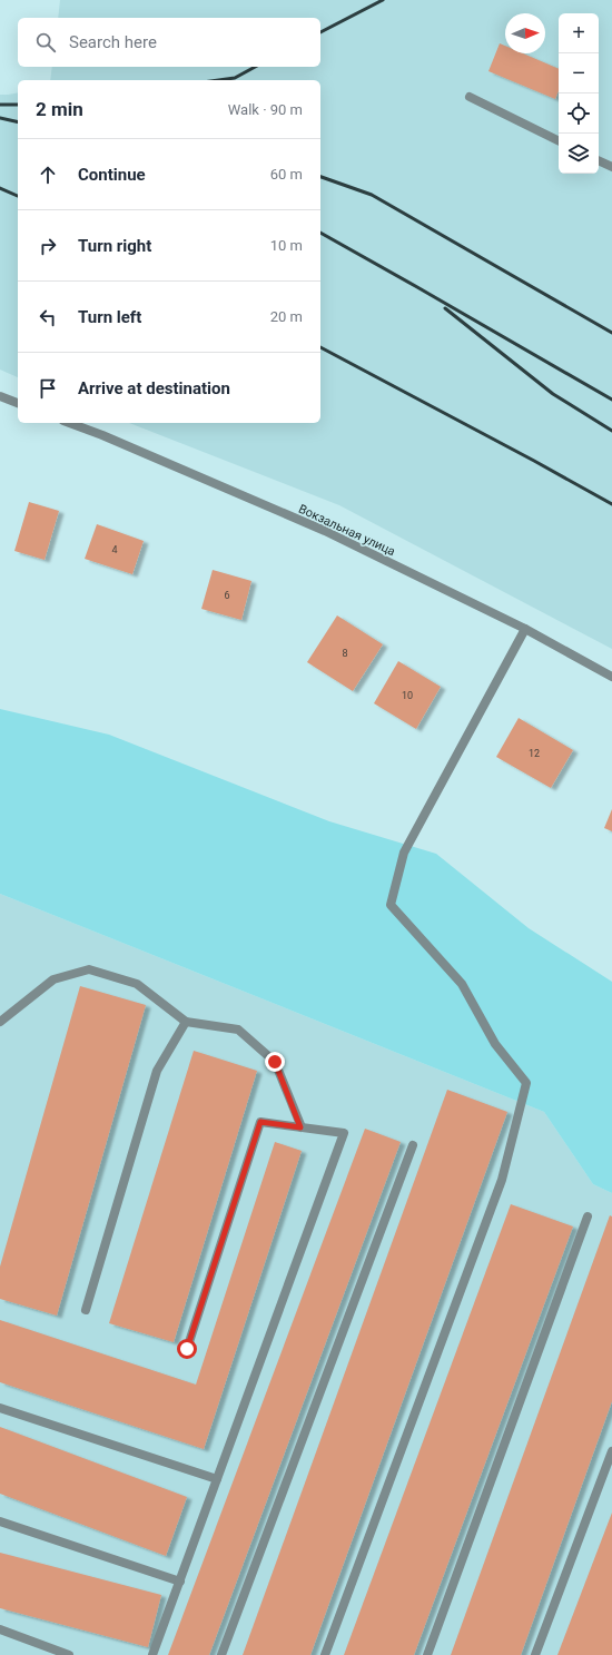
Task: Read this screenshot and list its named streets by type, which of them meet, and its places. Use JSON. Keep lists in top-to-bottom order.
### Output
{
  "streets": {
    "street": ["Вокзальная улица"]
  },
  "house_numbers": [
    "4",
    "6",
    "8",
    "10",
    "12"
  ],
  "north": "right",
  "page": {
    "map_buttons": ["+", "−"],
    "search": "Search here",
    "heading": ["2 min", "Walk · 90 m"],
    "list": [
      ["Continue", "60 m"],
      ["Turn right", "10 m"],
      ["Turn left", "20 m"],
      "Arrive at destination"
    ]
  }
}
